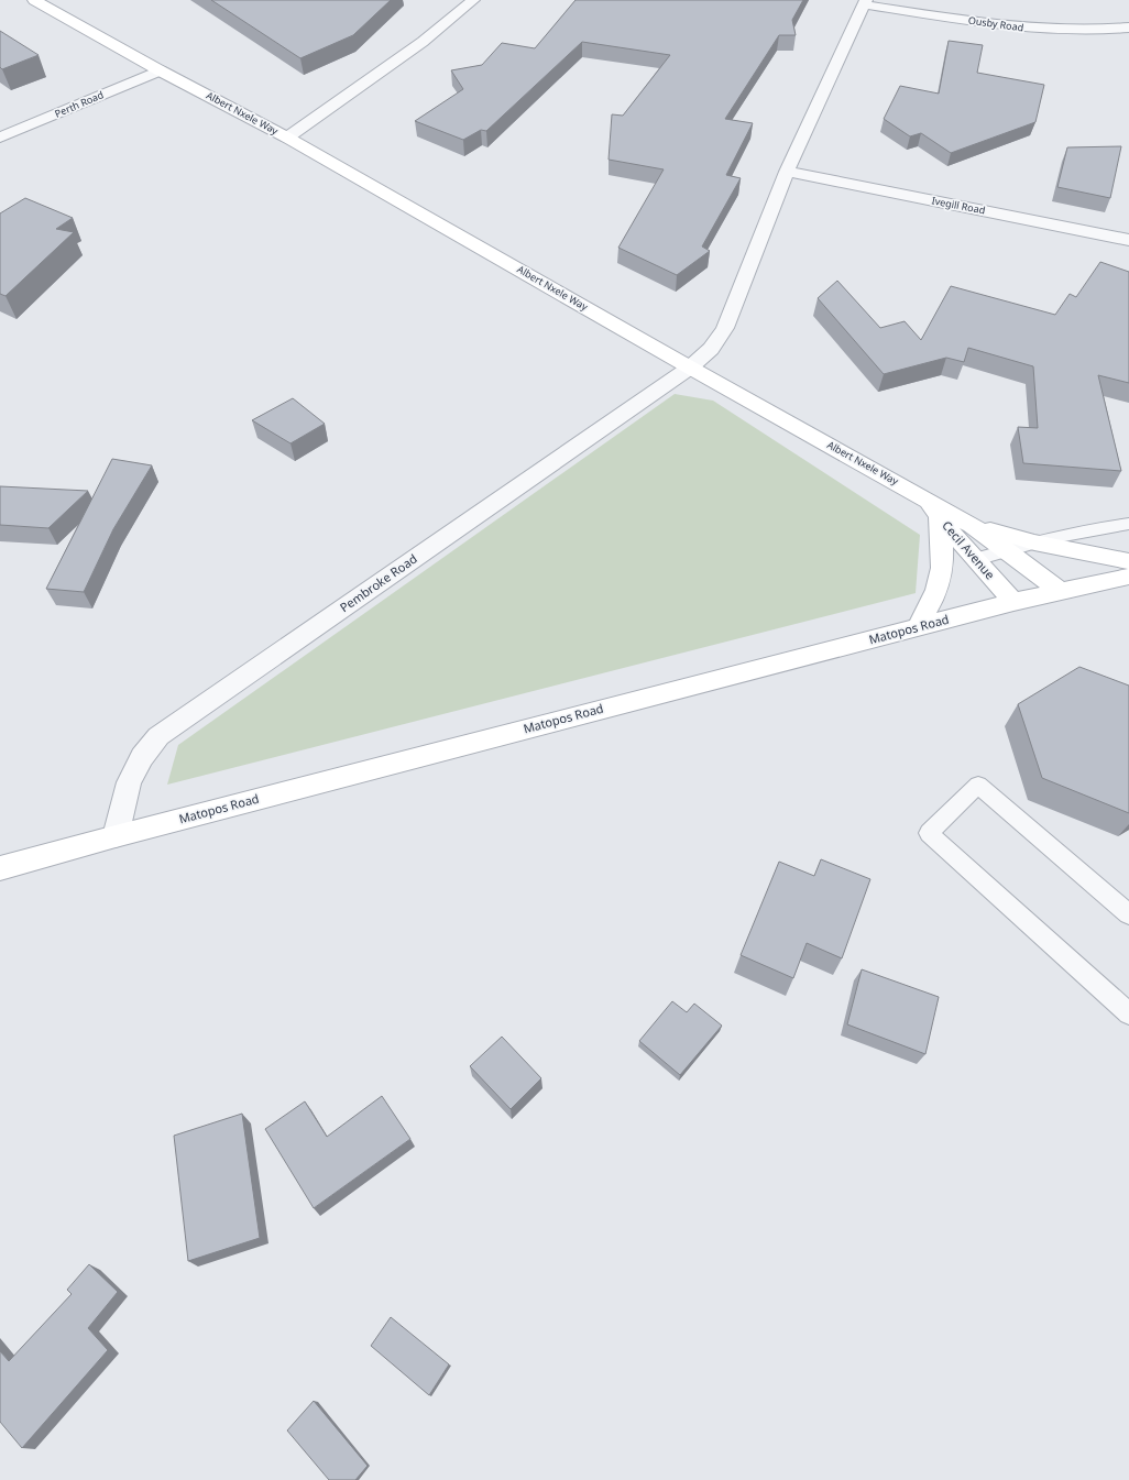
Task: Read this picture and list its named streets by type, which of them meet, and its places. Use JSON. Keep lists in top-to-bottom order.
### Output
{
  "streets": {
    "main road": ["Albert Nxele Way", "Cecil Avenue", "Matopos Road"],
    "street": [
      "Ousby Road",
      "Perth Road",
      "Ivegill Road",
      "Pembroke Road"
    ]
  },
  "crossings": [
    ["Ousby Road", "Pembroke Road"],
    ["Perth Road", "Albert Nxele Way"],
    ["Albert Nxele Way", "Cecil Avenue"],
    ["Albert Nxele Way", "Pembroke Road"],
    ["Albert Nxele Way", "Matopos Road"],
    ["Ivegill Road", "Pembroke Road"],
    ["Cecil Avenue", "Matopos Road"],
    ["Pembroke Road", "Matopos Road"]
  ]
}
